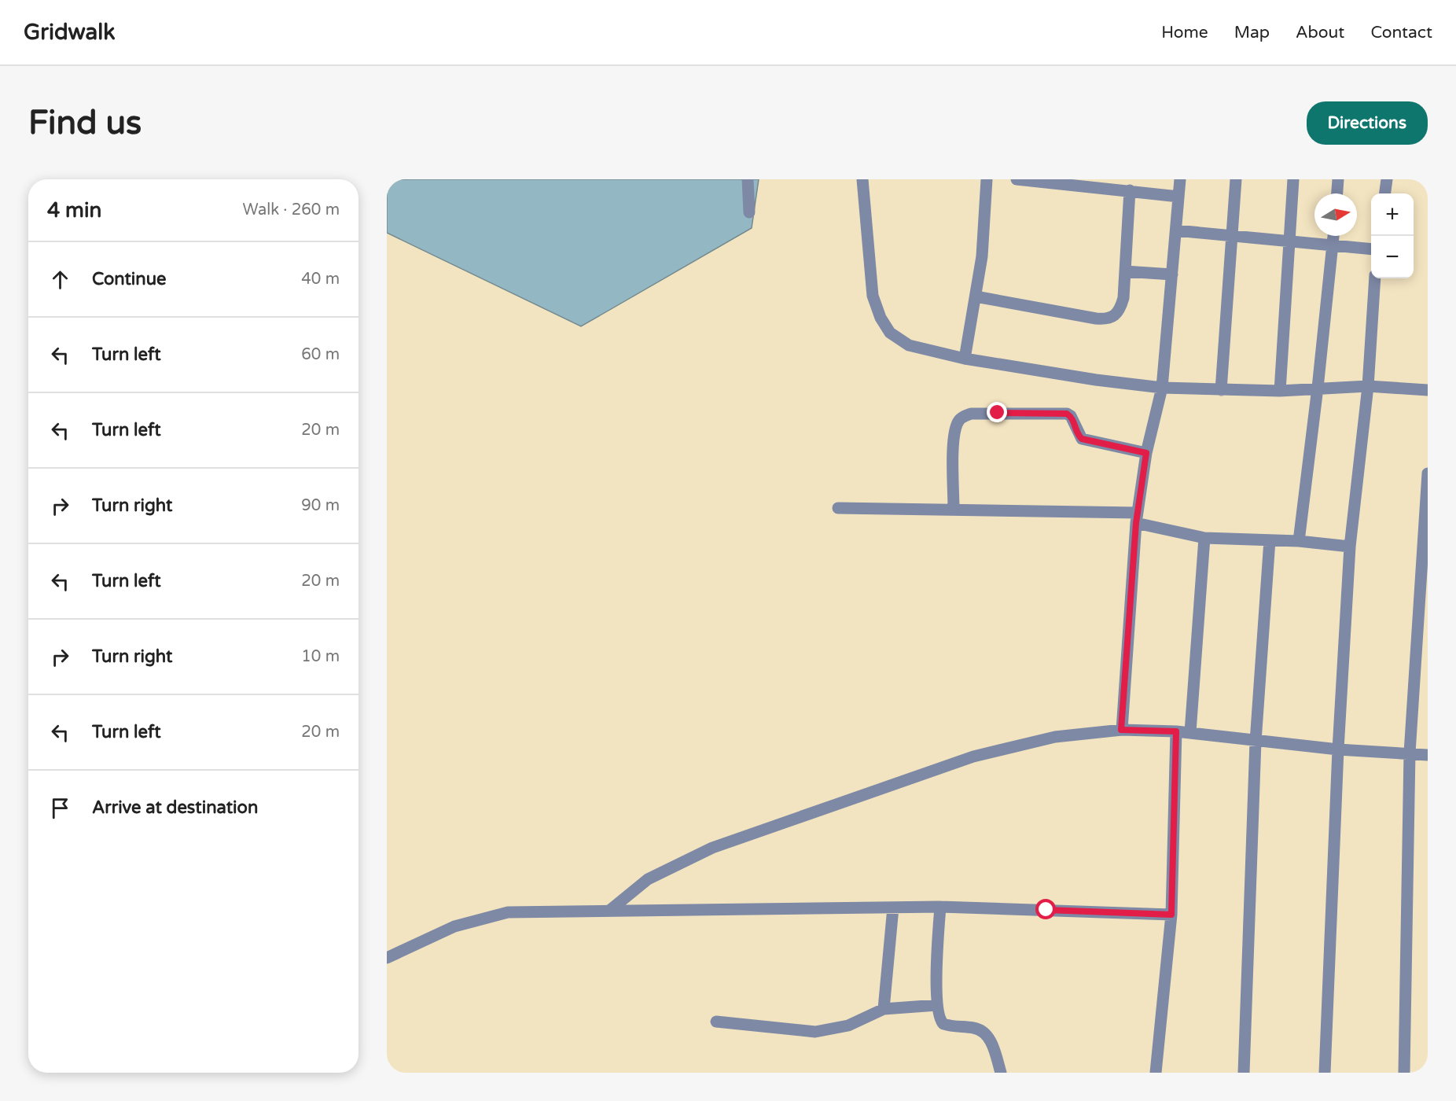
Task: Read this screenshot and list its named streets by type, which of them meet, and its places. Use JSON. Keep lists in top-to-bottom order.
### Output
{
  "north": "right",
  "page": {
    "header": "Gridwalk",
    "nav": [
      "Home",
      "Map",
      "About",
      "Contact"
    ],
    "buttons": "Directions",
    "title": "Find us",
    "heading": ["4 min", "Walk · 260 m"],
    "map_buttons": ["+", "−"],
    "list": [
      ["Continue", "40 m"],
      ["Turn left", "60 m"],
      ["Turn left", "20 m"],
      ["Turn right", "90 m"],
      ["Turn left", "20 m"],
      ["Turn right", "10 m"],
      ["Turn left", "20 m"],
      "Arrive at destination"
    ]
  }
}
